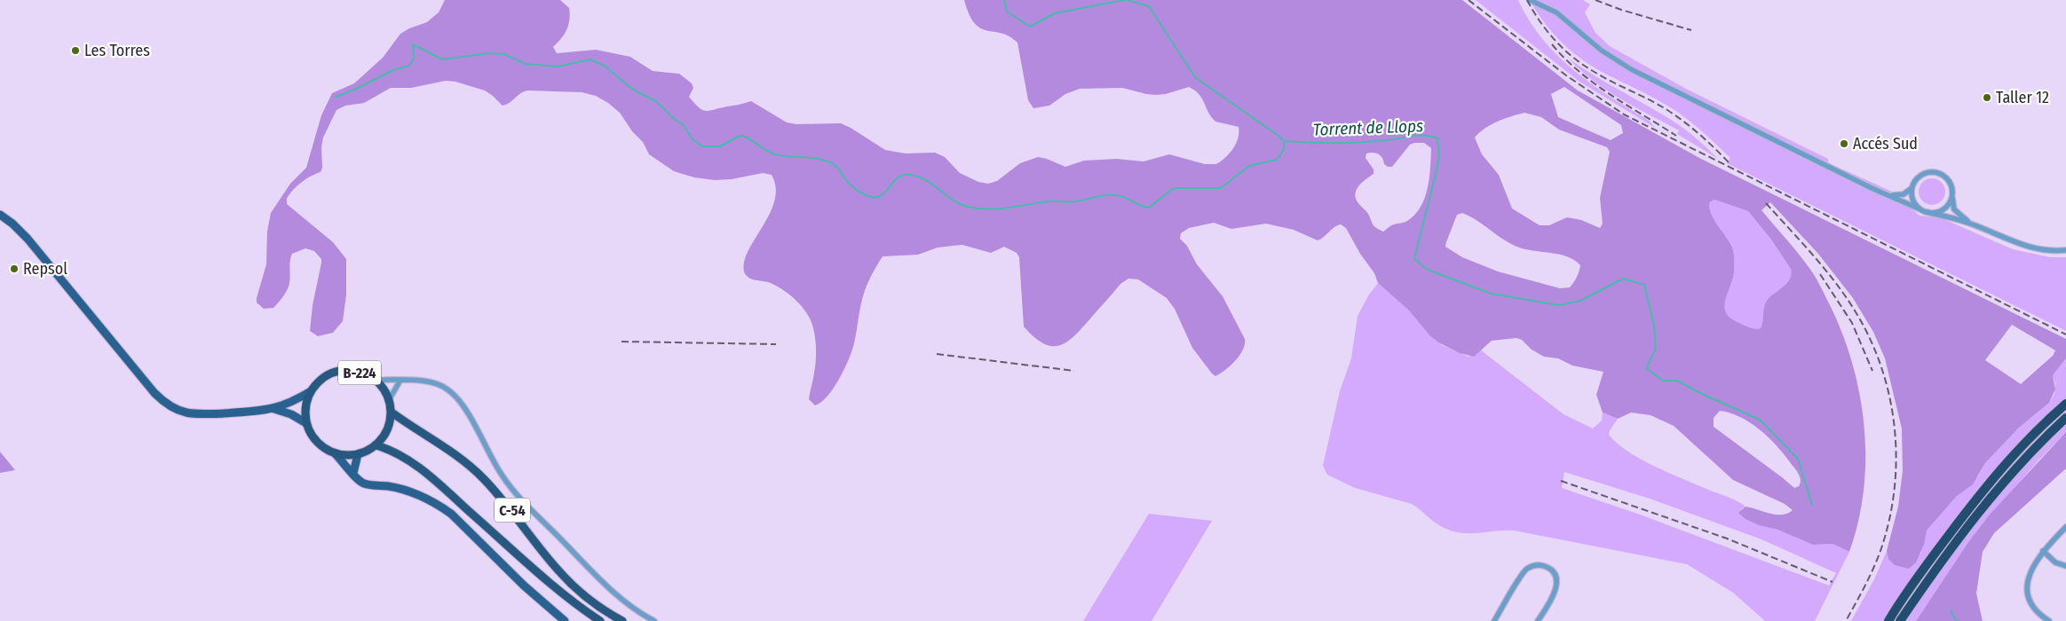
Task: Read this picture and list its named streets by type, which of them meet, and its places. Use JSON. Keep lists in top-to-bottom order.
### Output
{
  "streets": {
    "highway": ["B-224", "C-54"]
  },
  "crossings": [
    ["B-224", "C-54"]
  ],
  "water": ["Torrent de Llops"],
  "places": [
    "Les Torres",
    "Taller 12",
    "Accés Sud",
    "Repsol"
  ]
}
